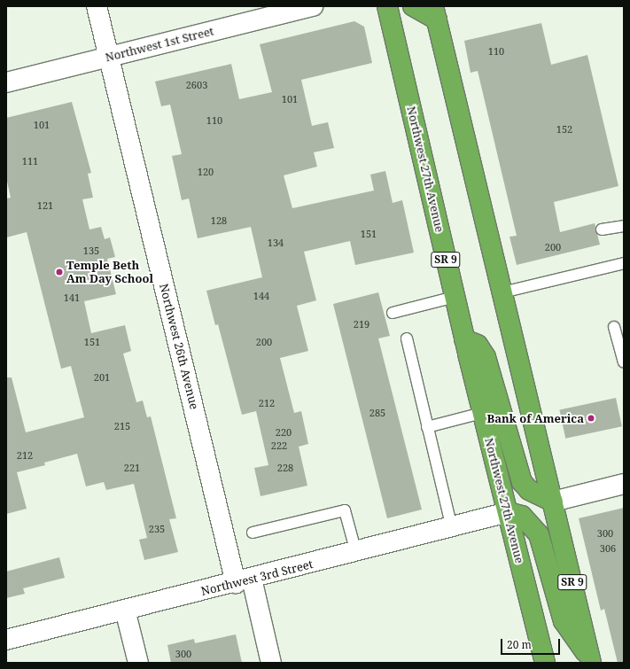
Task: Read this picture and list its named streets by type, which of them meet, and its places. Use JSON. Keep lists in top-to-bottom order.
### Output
{
  "streets": {
    "highway": ["Northwest 27th Avenue", "SR 9"],
    "street": ["Northwest 1st Street", "Northwest 26th Avenue", "Northwest 3rd Street"]
  },
  "crossings": [
    ["Northwest 1st Street", "Northwest 26th Avenue"],
    ["Northwest 27th Avenue", "Northwest 3rd Street"],
    ["Northwest 26th Avenue", "Northwest 3rd Street"]
  ],
  "places": ["Temple Beth Am Day School", "Bank of America"],
  "house_numbers": [
    "110",
    "2603",
    "101",
    "110",
    "101",
    "152",
    "111",
    "120",
    "121",
    "128",
    "151",
    "134",
    "200",
    "135",
    "144",
    "141",
    "219",
    "151",
    "200",
    "201",
    "212",
    "285",
    "215",
    "220",
    "222",
    "212",
    "221",
    "228",
    "235",
    "300",
    "306",
    "300"
  ],
  "scale_bar": "20 m"
}
